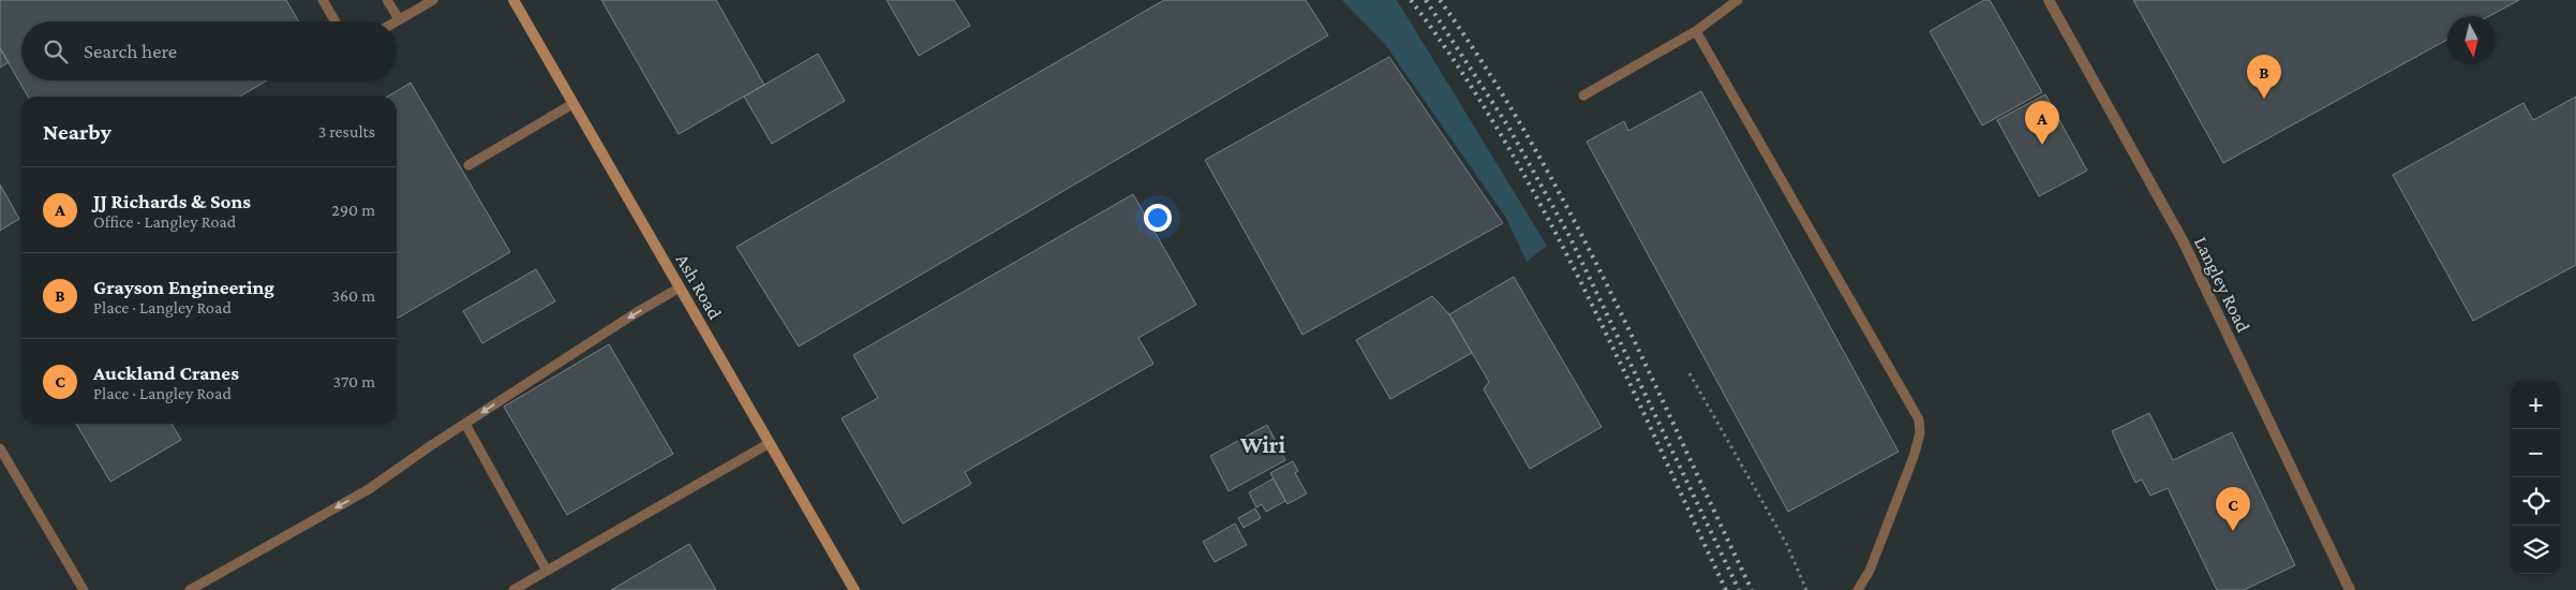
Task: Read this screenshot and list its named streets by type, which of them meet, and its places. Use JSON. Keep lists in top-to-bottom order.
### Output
{
  "streets": {
    "main road": ["Ash Road"],
    "street": ["Langley Road"]
  },
  "districts": ["Wiri"],
  "north": "bottom",
  "page": {
    "search": "Search here",
    "pins": ["B", "A", "C"],
    "heading": ["Nearby", "3 results"],
    "list": [
      {
        "mark": "A",
        "name": "JJ Richards & Sons",
        "note": "Office · Langley Road",
        "value": "290 m"
      },
      {
        "mark": "B",
        "name": "Grayson Engineering",
        "note": "Place · Langley Road",
        "value": "360 m"
      },
      {
        "mark": "C",
        "name": "Auckland Cranes",
        "note": "Place · Langley Road",
        "value": "370 m"
      }
    ],
    "map_buttons": ["+", "−"]
  }
}
